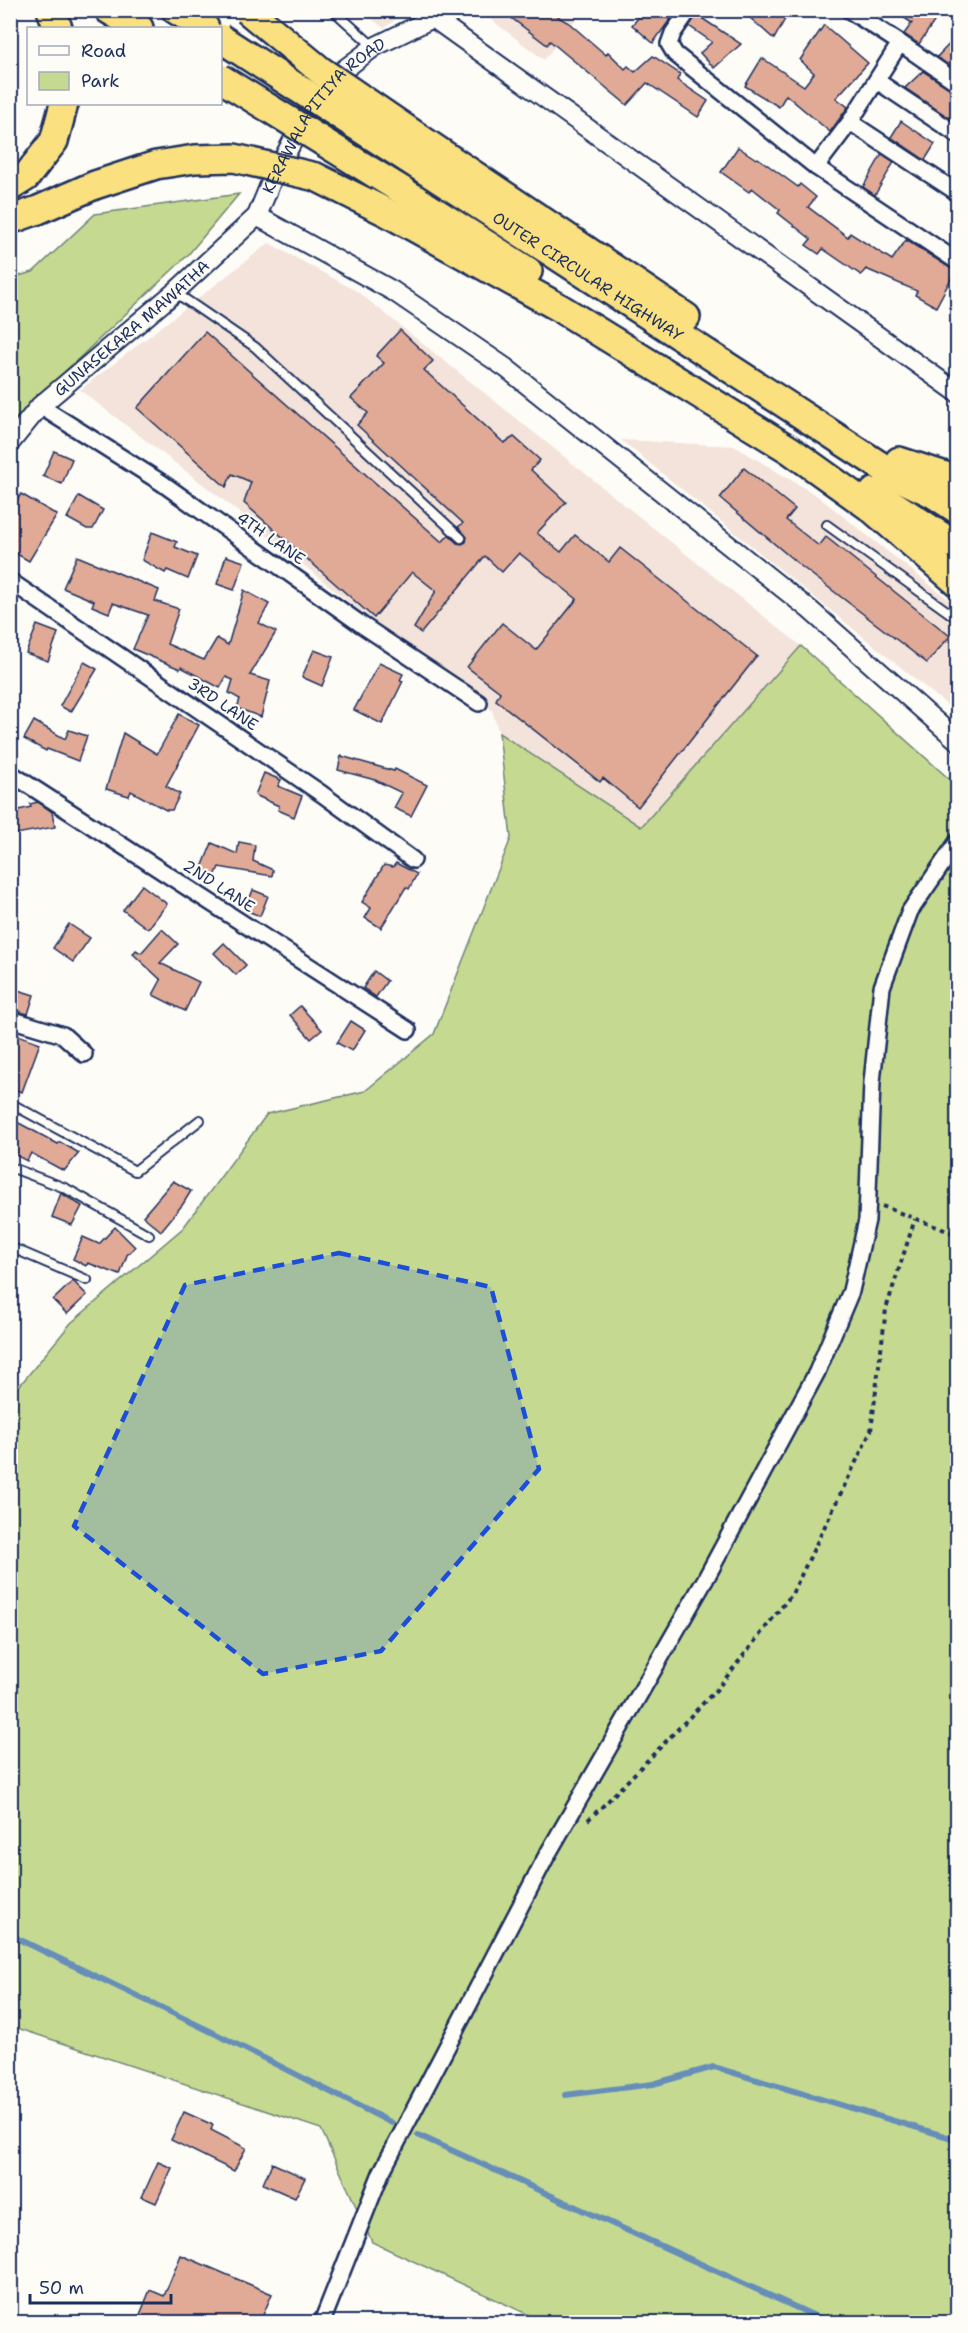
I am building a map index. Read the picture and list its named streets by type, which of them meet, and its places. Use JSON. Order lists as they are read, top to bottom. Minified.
{"streets":{"highway":["OUTER CIRCULAR HIGHWAY"],"street":["KERAWALAPITIYA ROAD","GUNASEKARA MAWATHA","4TH LANE","3RD LANE","2ND LANE"]},"crossings":[["KERAWALAPITIYA ROAD","GUNASEKARA MAWATHA"],["GUNASEKARA MAWATHA","4TH LANE"]],"legend":["Road","Park"],"scale_bar":"50 m"}
